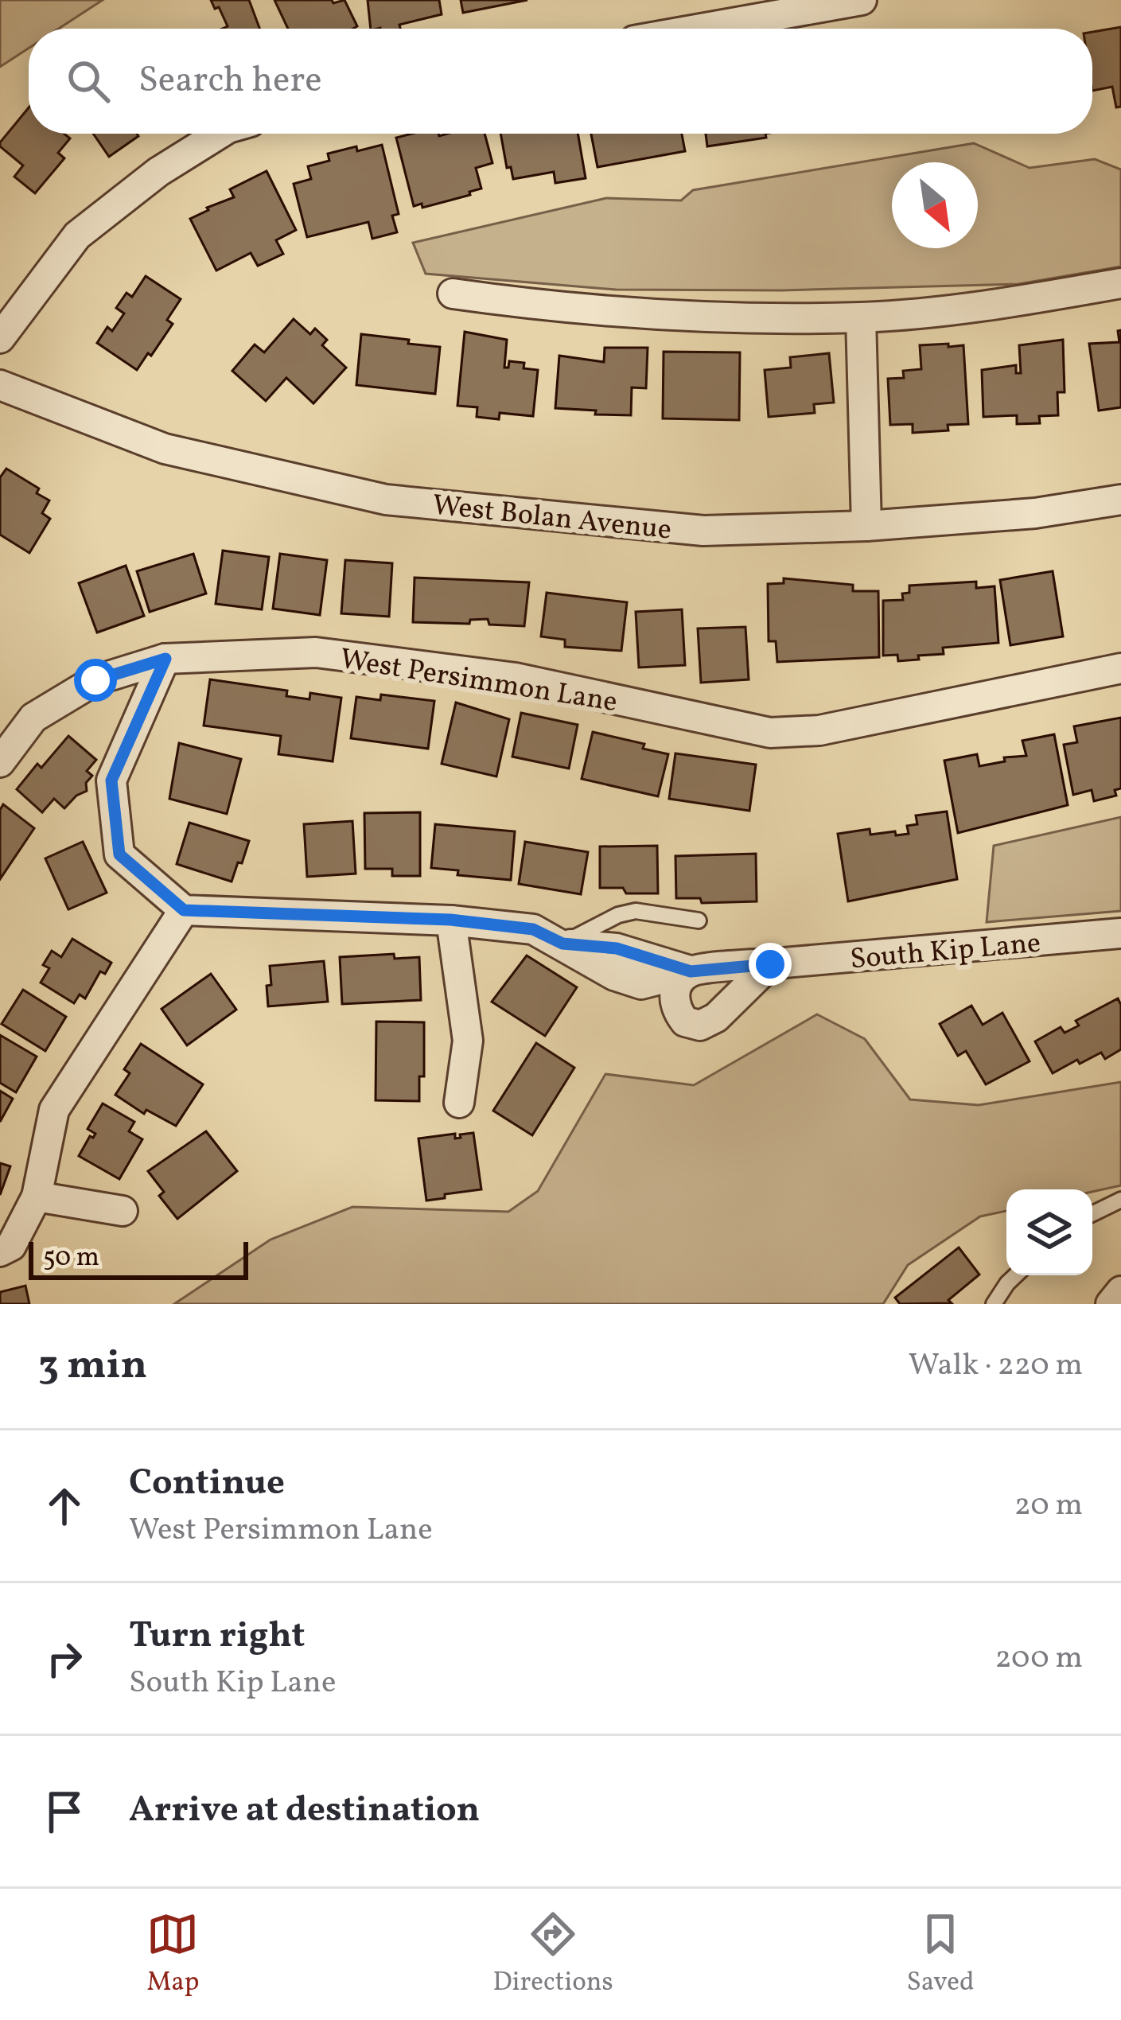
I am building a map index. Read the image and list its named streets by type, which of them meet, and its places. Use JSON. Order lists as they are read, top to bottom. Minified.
{"streets":{"street":["West Bolan Avenue","West Persimmon Lane","South Kip Lane"]},"scale_bar":"50 m","north":"bottom right","page":{"search":"Search here","scale":"50 m","heading":["3 min","Walk · 220 m"],"list":[["Continue","West Persimmon Lane","20 m"],["Turn right","South Kip Lane","200 m"],"Arrive at destination"],"nav":["Map","Directions","Saved"]}}
